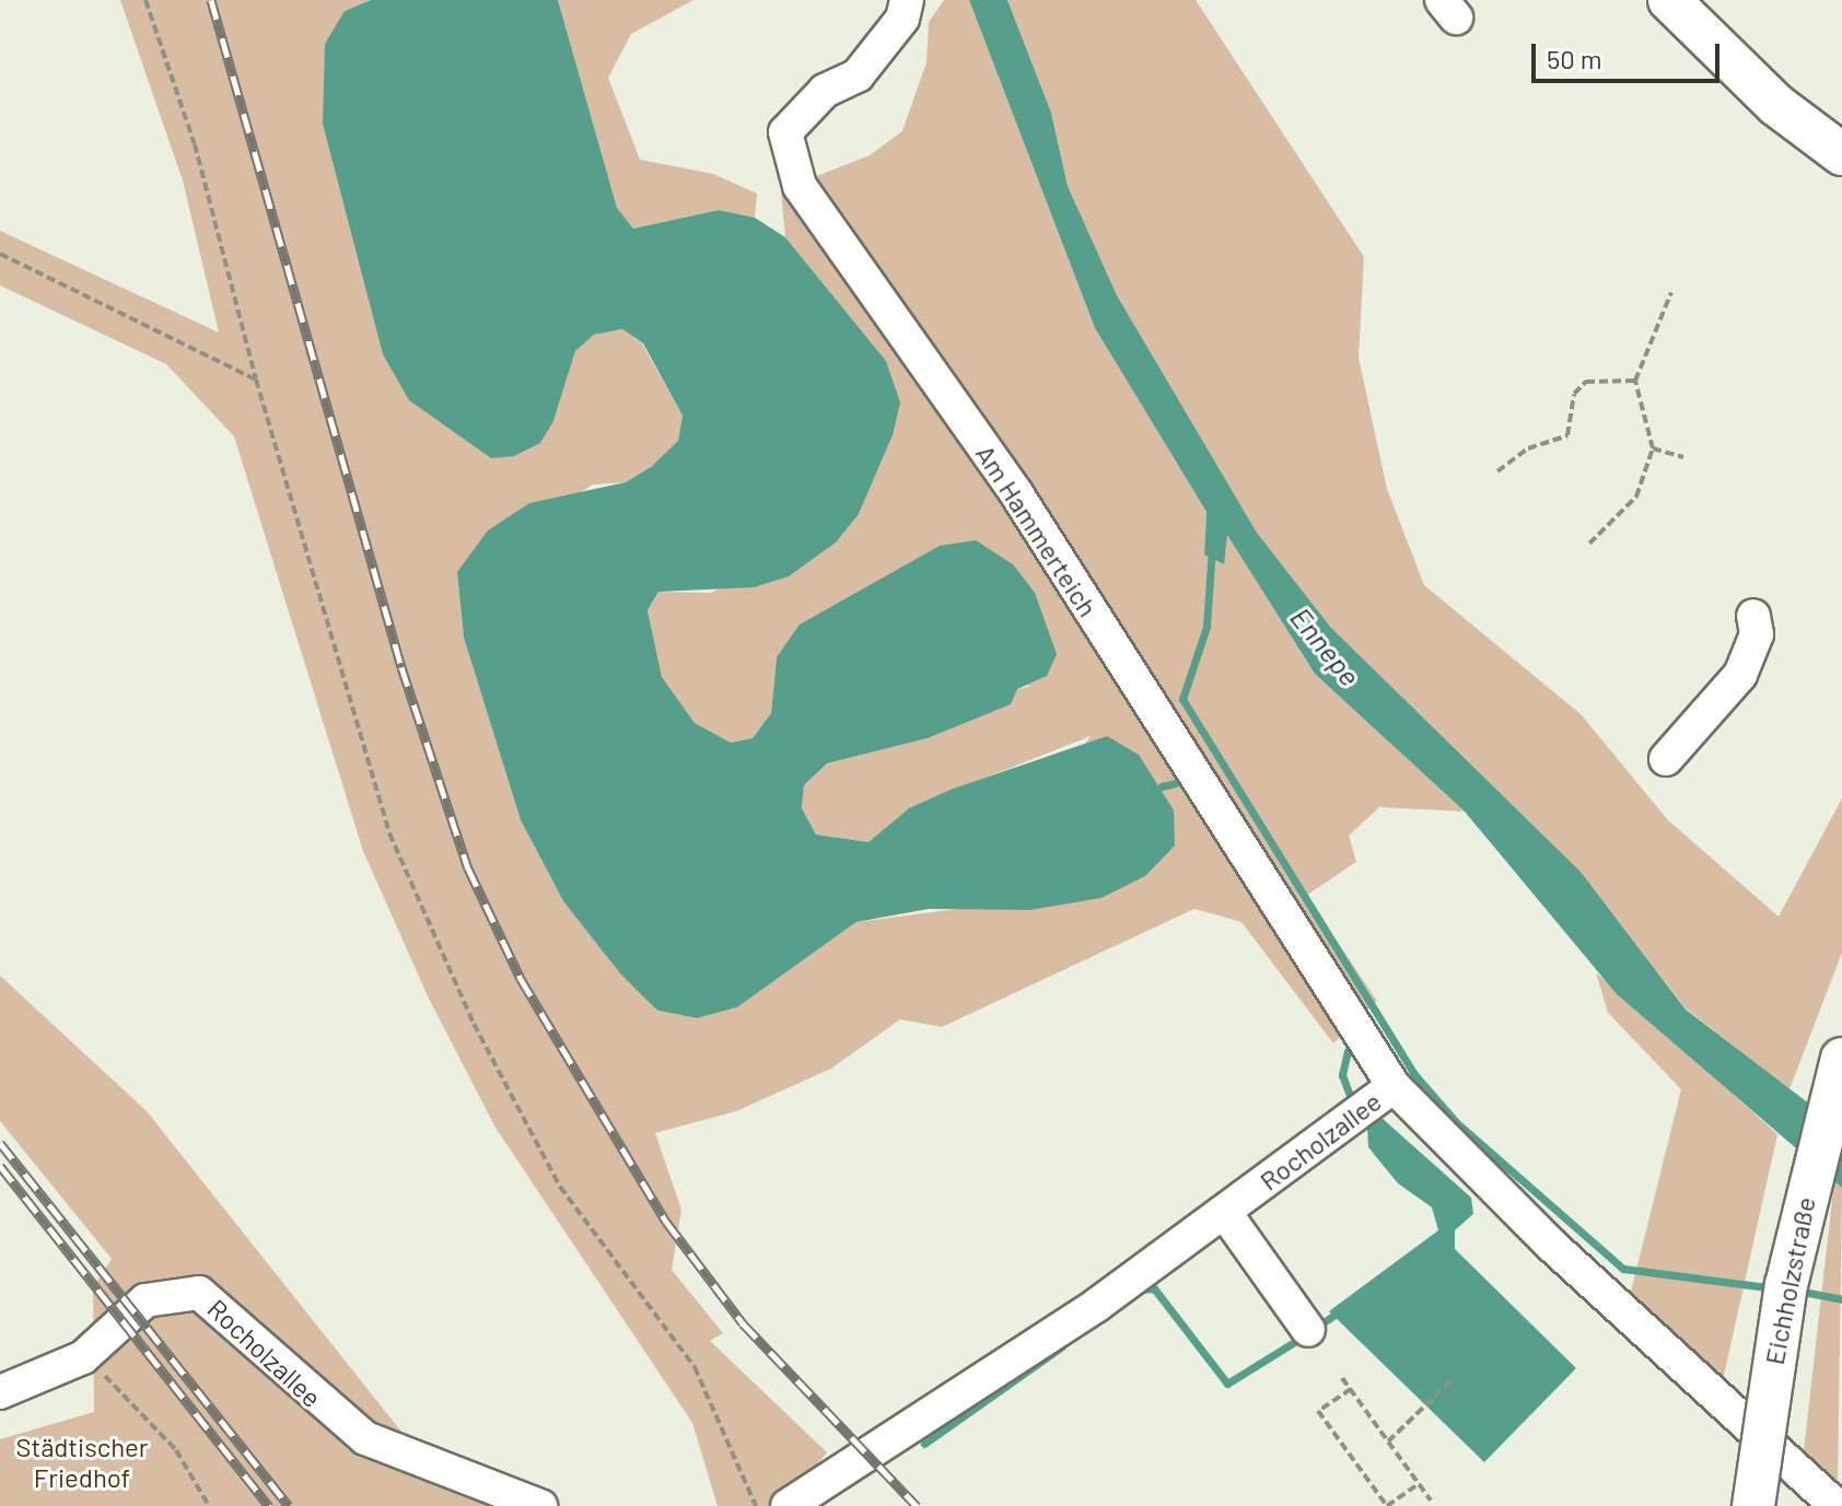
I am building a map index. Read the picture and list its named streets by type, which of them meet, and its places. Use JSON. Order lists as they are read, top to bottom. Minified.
{"streets":{"main road":["Eichholzstraße"],"street":["Am Hammerteich","Rocholzallee"]},"crossings":[["Am Hammerteich","Rocholzallee"]],"water":["Ennepe"],"parks":["Städtischer Friedhof"],"scale_bar":"50 m"}
